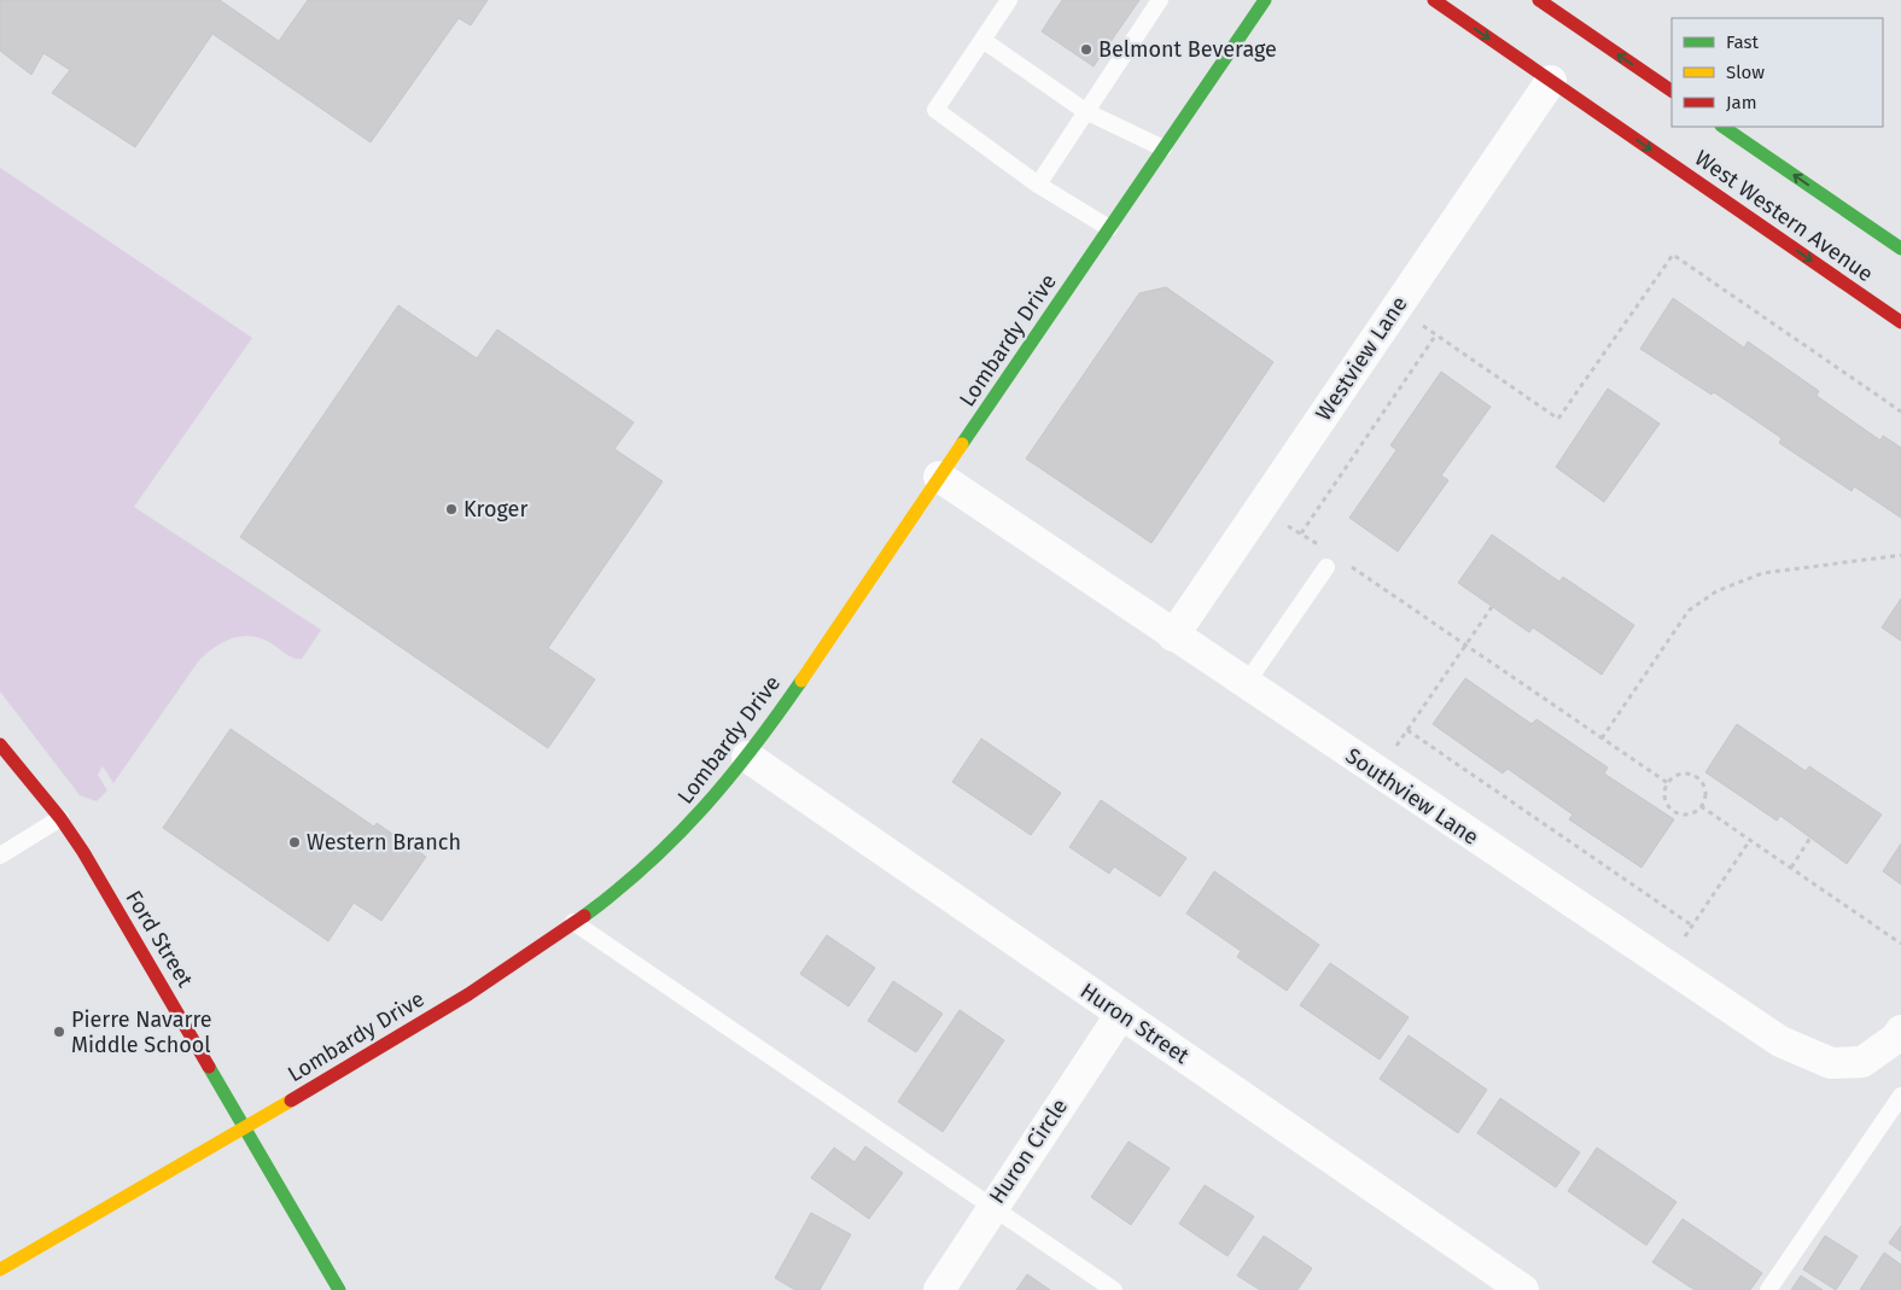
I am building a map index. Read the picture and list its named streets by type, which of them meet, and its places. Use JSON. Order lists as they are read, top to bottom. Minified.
{"streets":{"street":["West Western Avenue","Lombardy Drive","Westview Lane","Southview Lane","Ford Street","Huron Street","Huron Circle"]},"crossings":[["West Western Avenue","Westview Lane"],["Lombardy Drive","Southview Lane"],["Lombardy Drive","Ford Street"],["Lombardy Drive","Huron Street"],["Westview Lane","Southview Lane"],["Huron Street","Huron Circle"]],"places":["Belmont Beverage","Kroger","Western Branch","Pierre Navarre Middle School"],"legend":["Fast","Slow","Jam"]}
